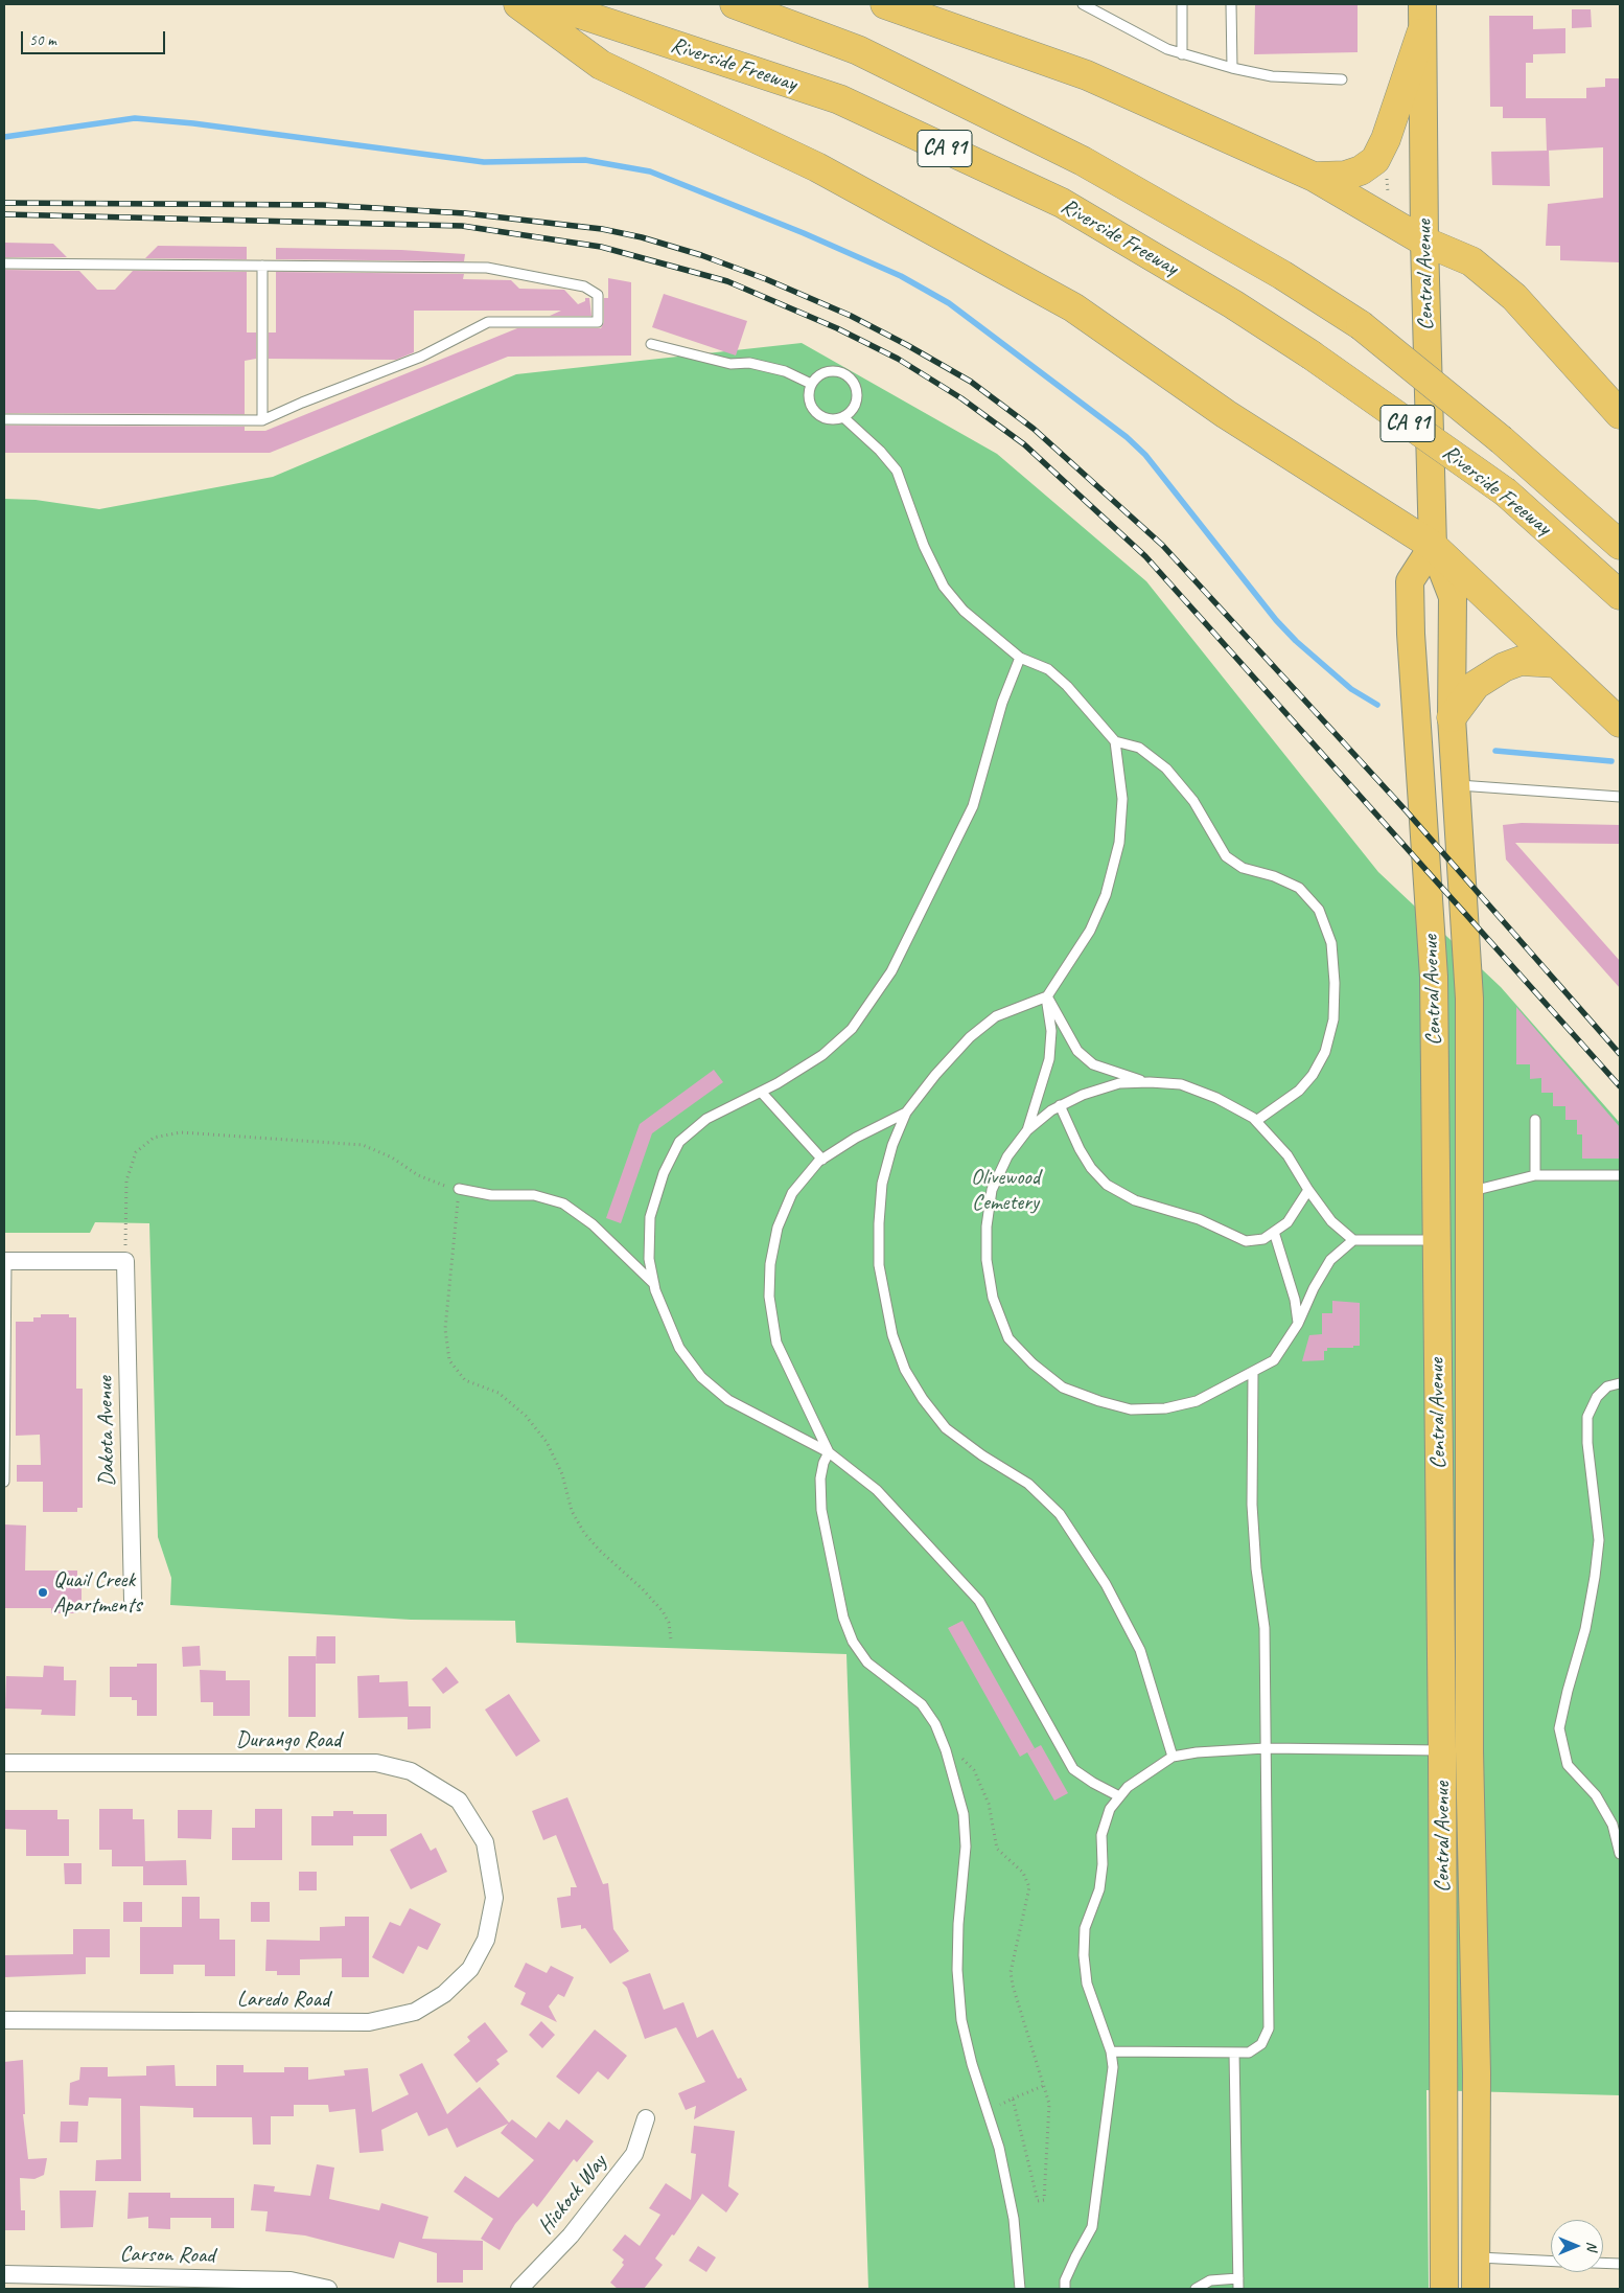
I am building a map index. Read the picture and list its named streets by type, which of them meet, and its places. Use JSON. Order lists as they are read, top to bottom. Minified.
{"streets":{"highway":["Riverside Freeway","CA 91"],"main road":["Central Avenue"],"street":["Dakota Avenue","Durango Road","Laredo Road","Hickock Way","Carson Road"]},"crossings":[["Durango Road","Laredo Road"]],"parks":["Olivewood Cemetery"],"places":["Quail Creek Apartments"],"scale_bar":"50 m","north":"right"}
